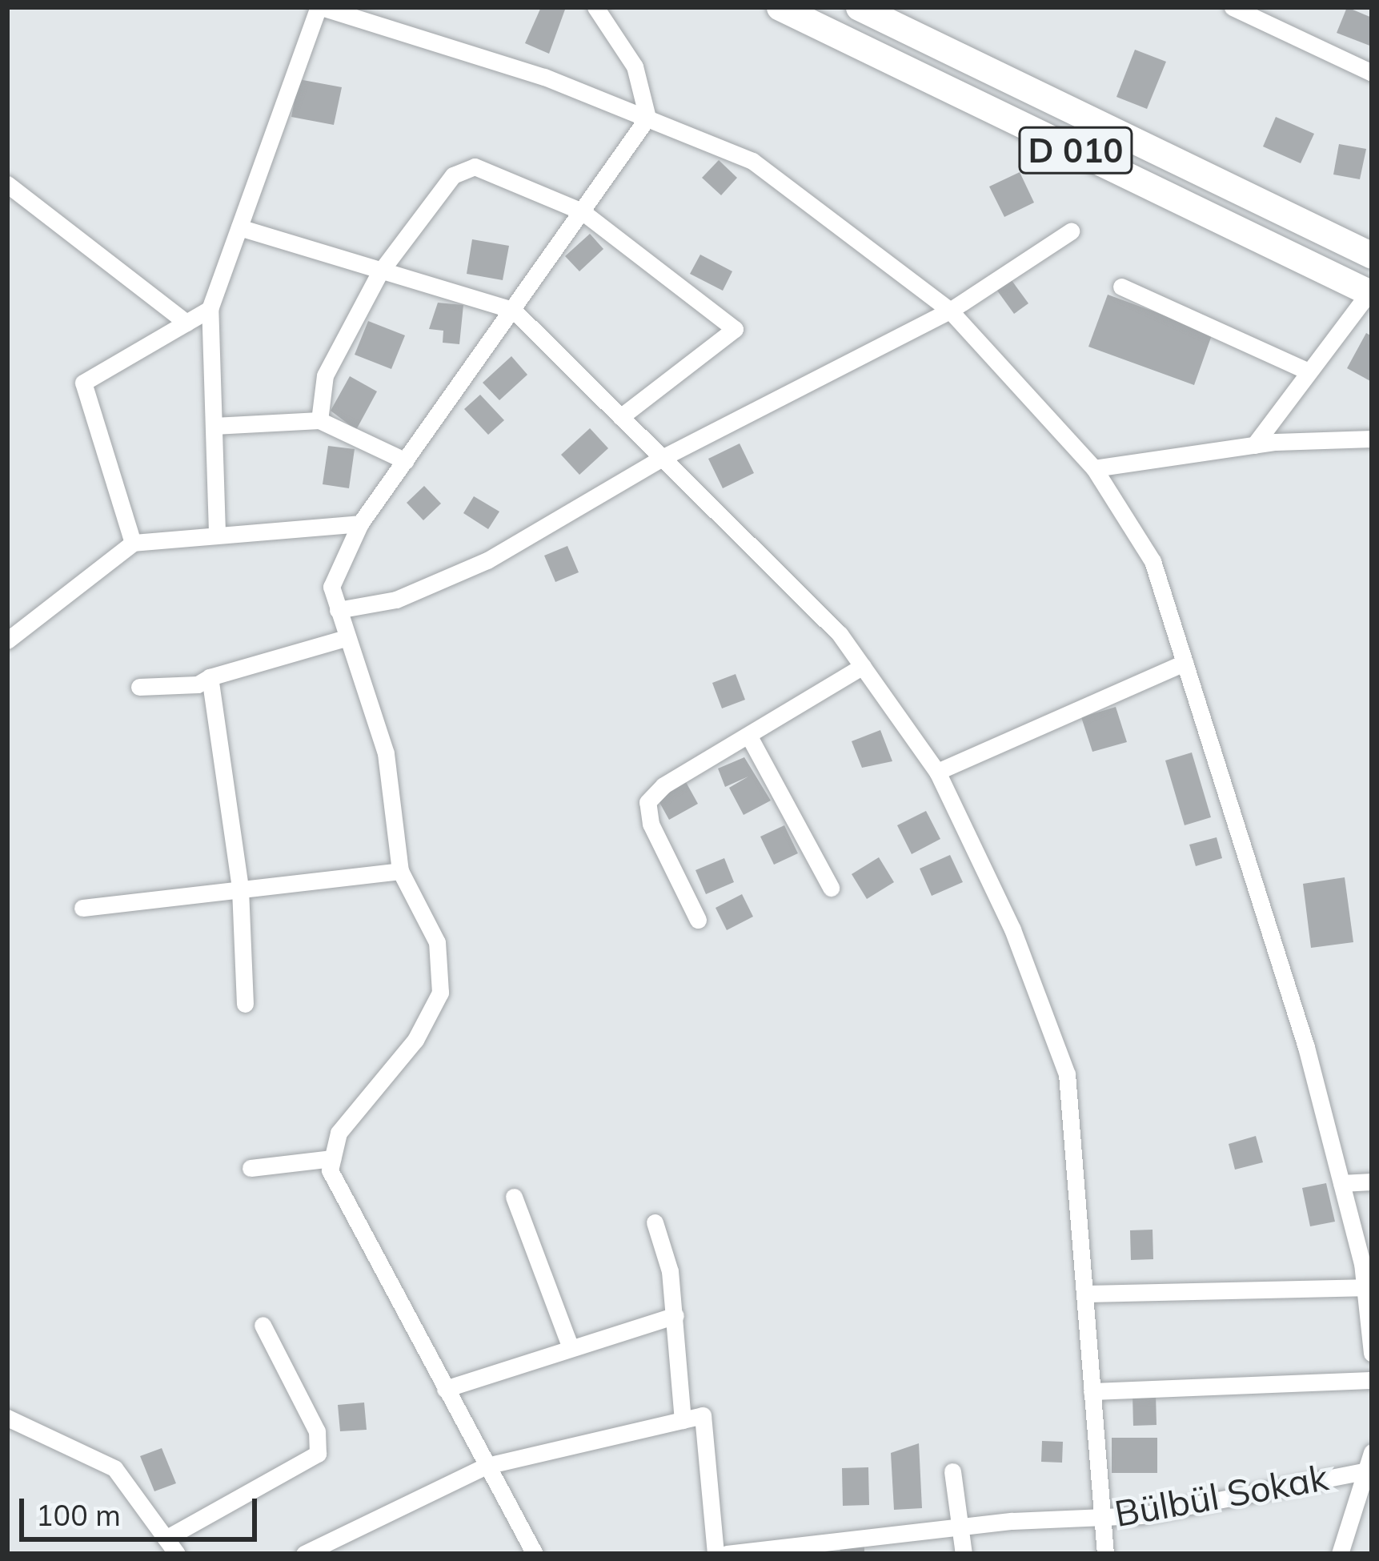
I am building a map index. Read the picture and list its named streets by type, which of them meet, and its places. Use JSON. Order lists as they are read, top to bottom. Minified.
{"streets":{"highway":["D 010"],"street":["Bülbül Sokak"]},"scale_bar":"100 m"}
